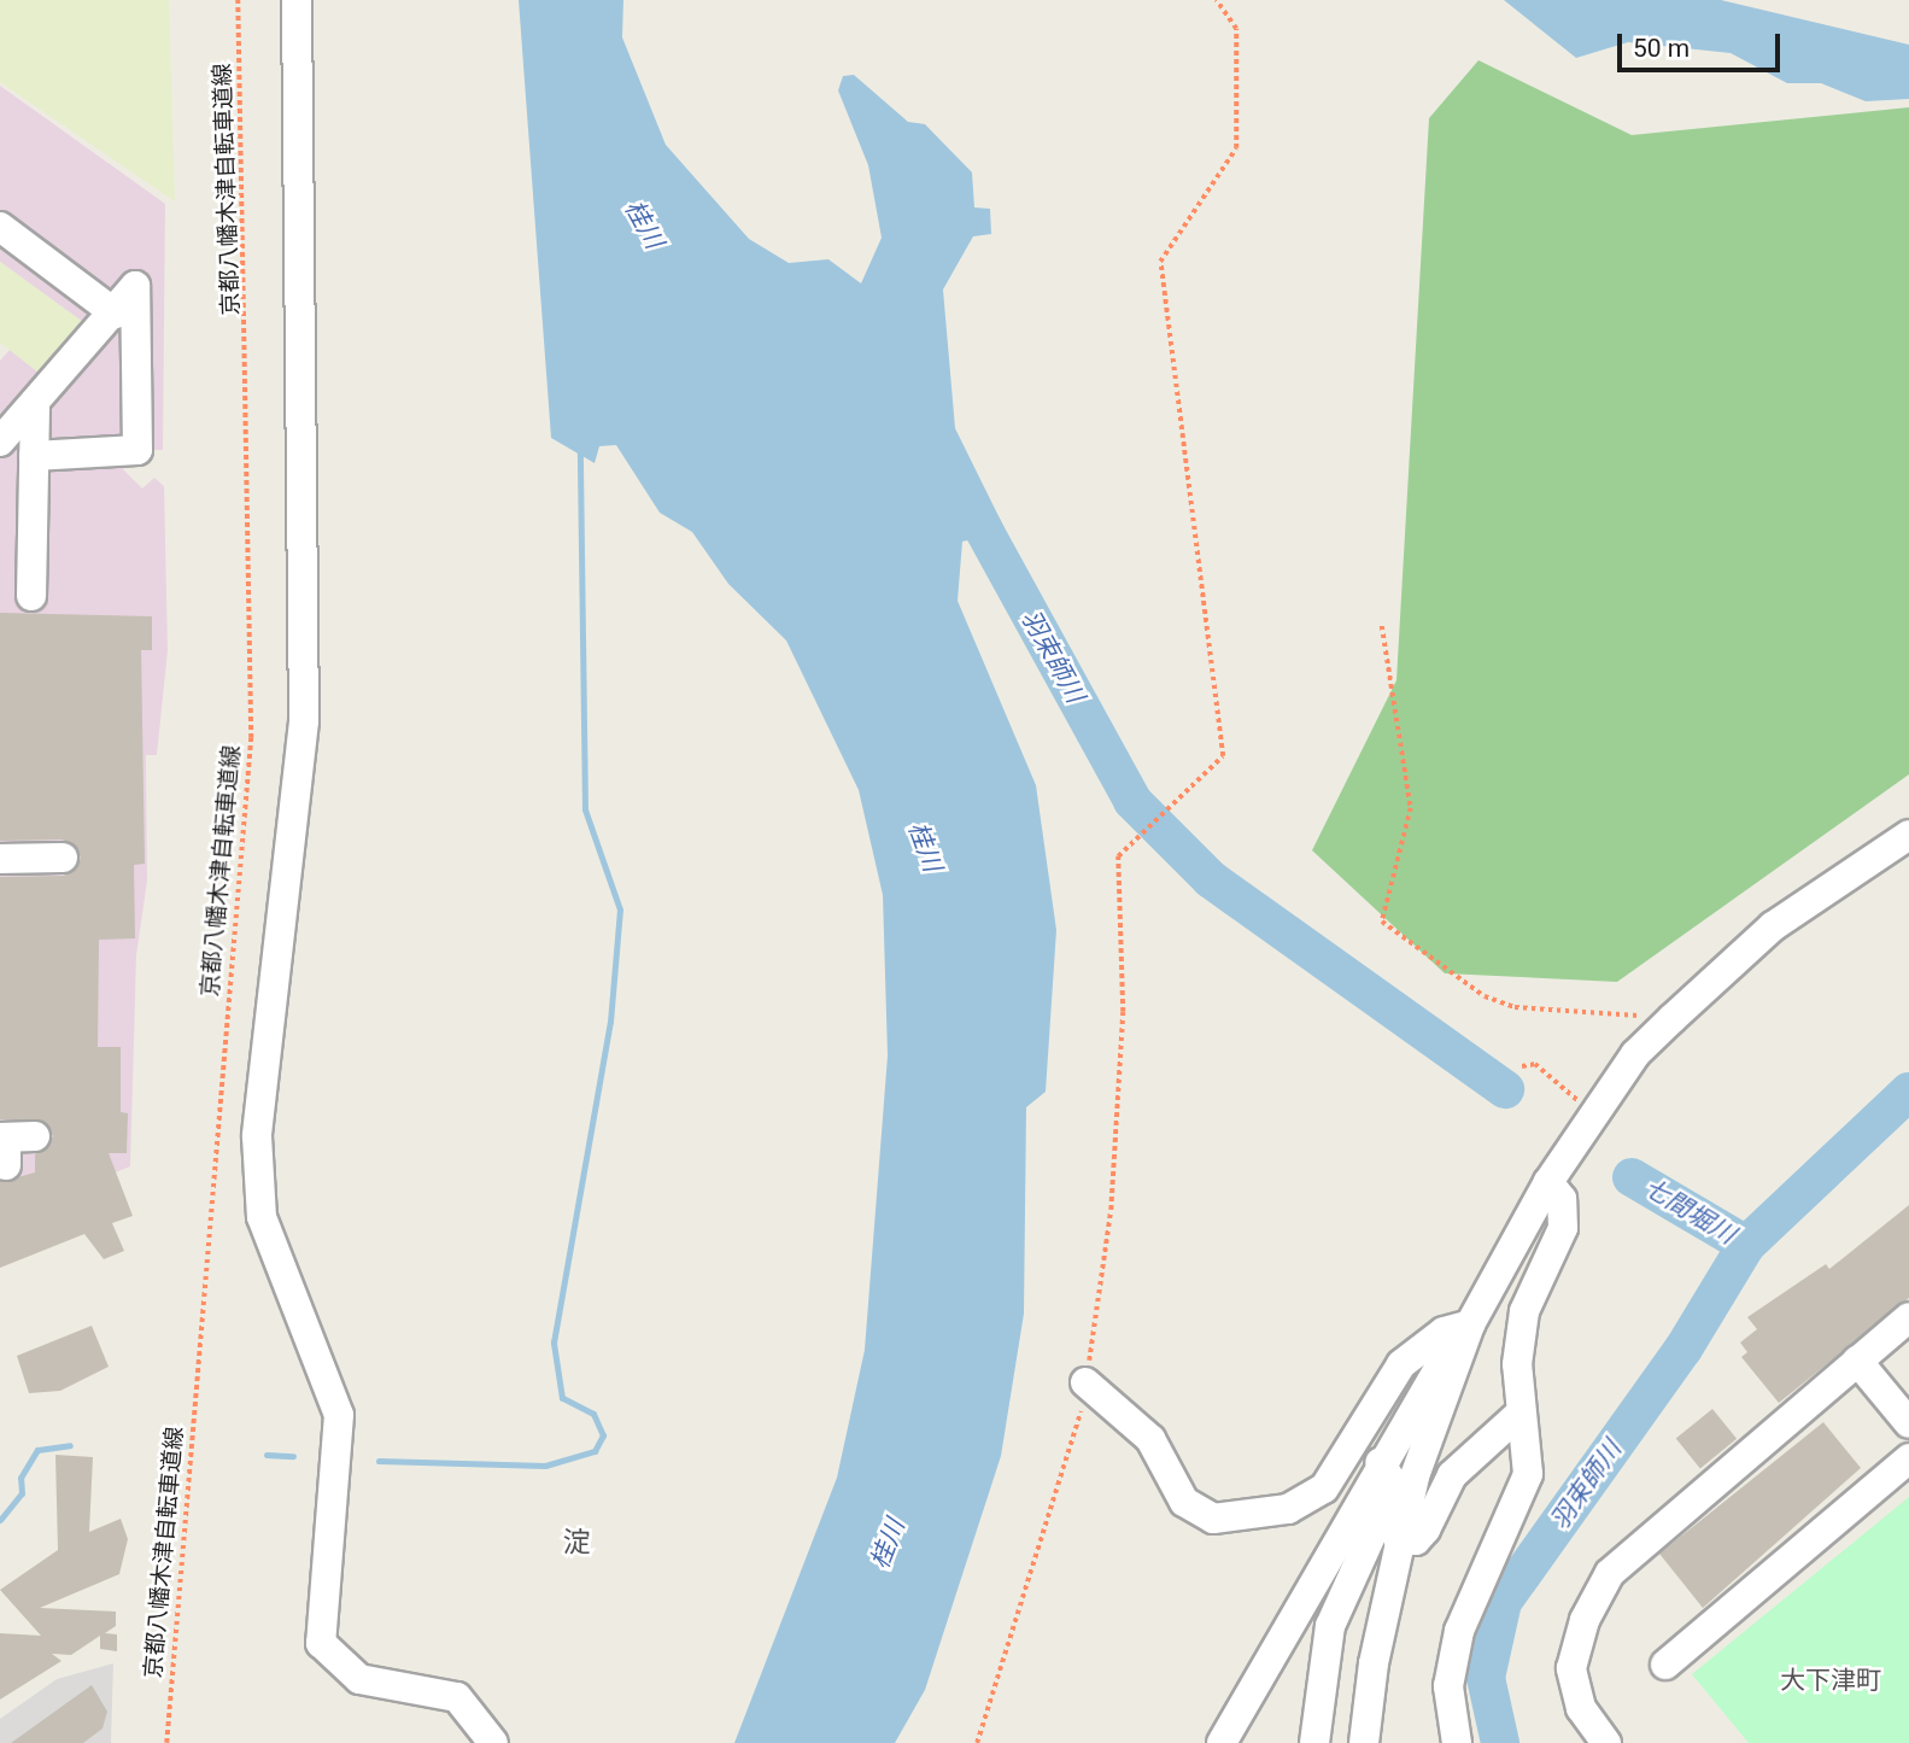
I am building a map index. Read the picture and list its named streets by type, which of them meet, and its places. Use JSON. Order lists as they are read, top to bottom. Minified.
{"streets":{"path":["京都八幡木津自転車道線"]},"districts":["淀","大下津町"],"water":["桂川","羽束師川","七間堀川"],"scale_bar":"50 m"}
